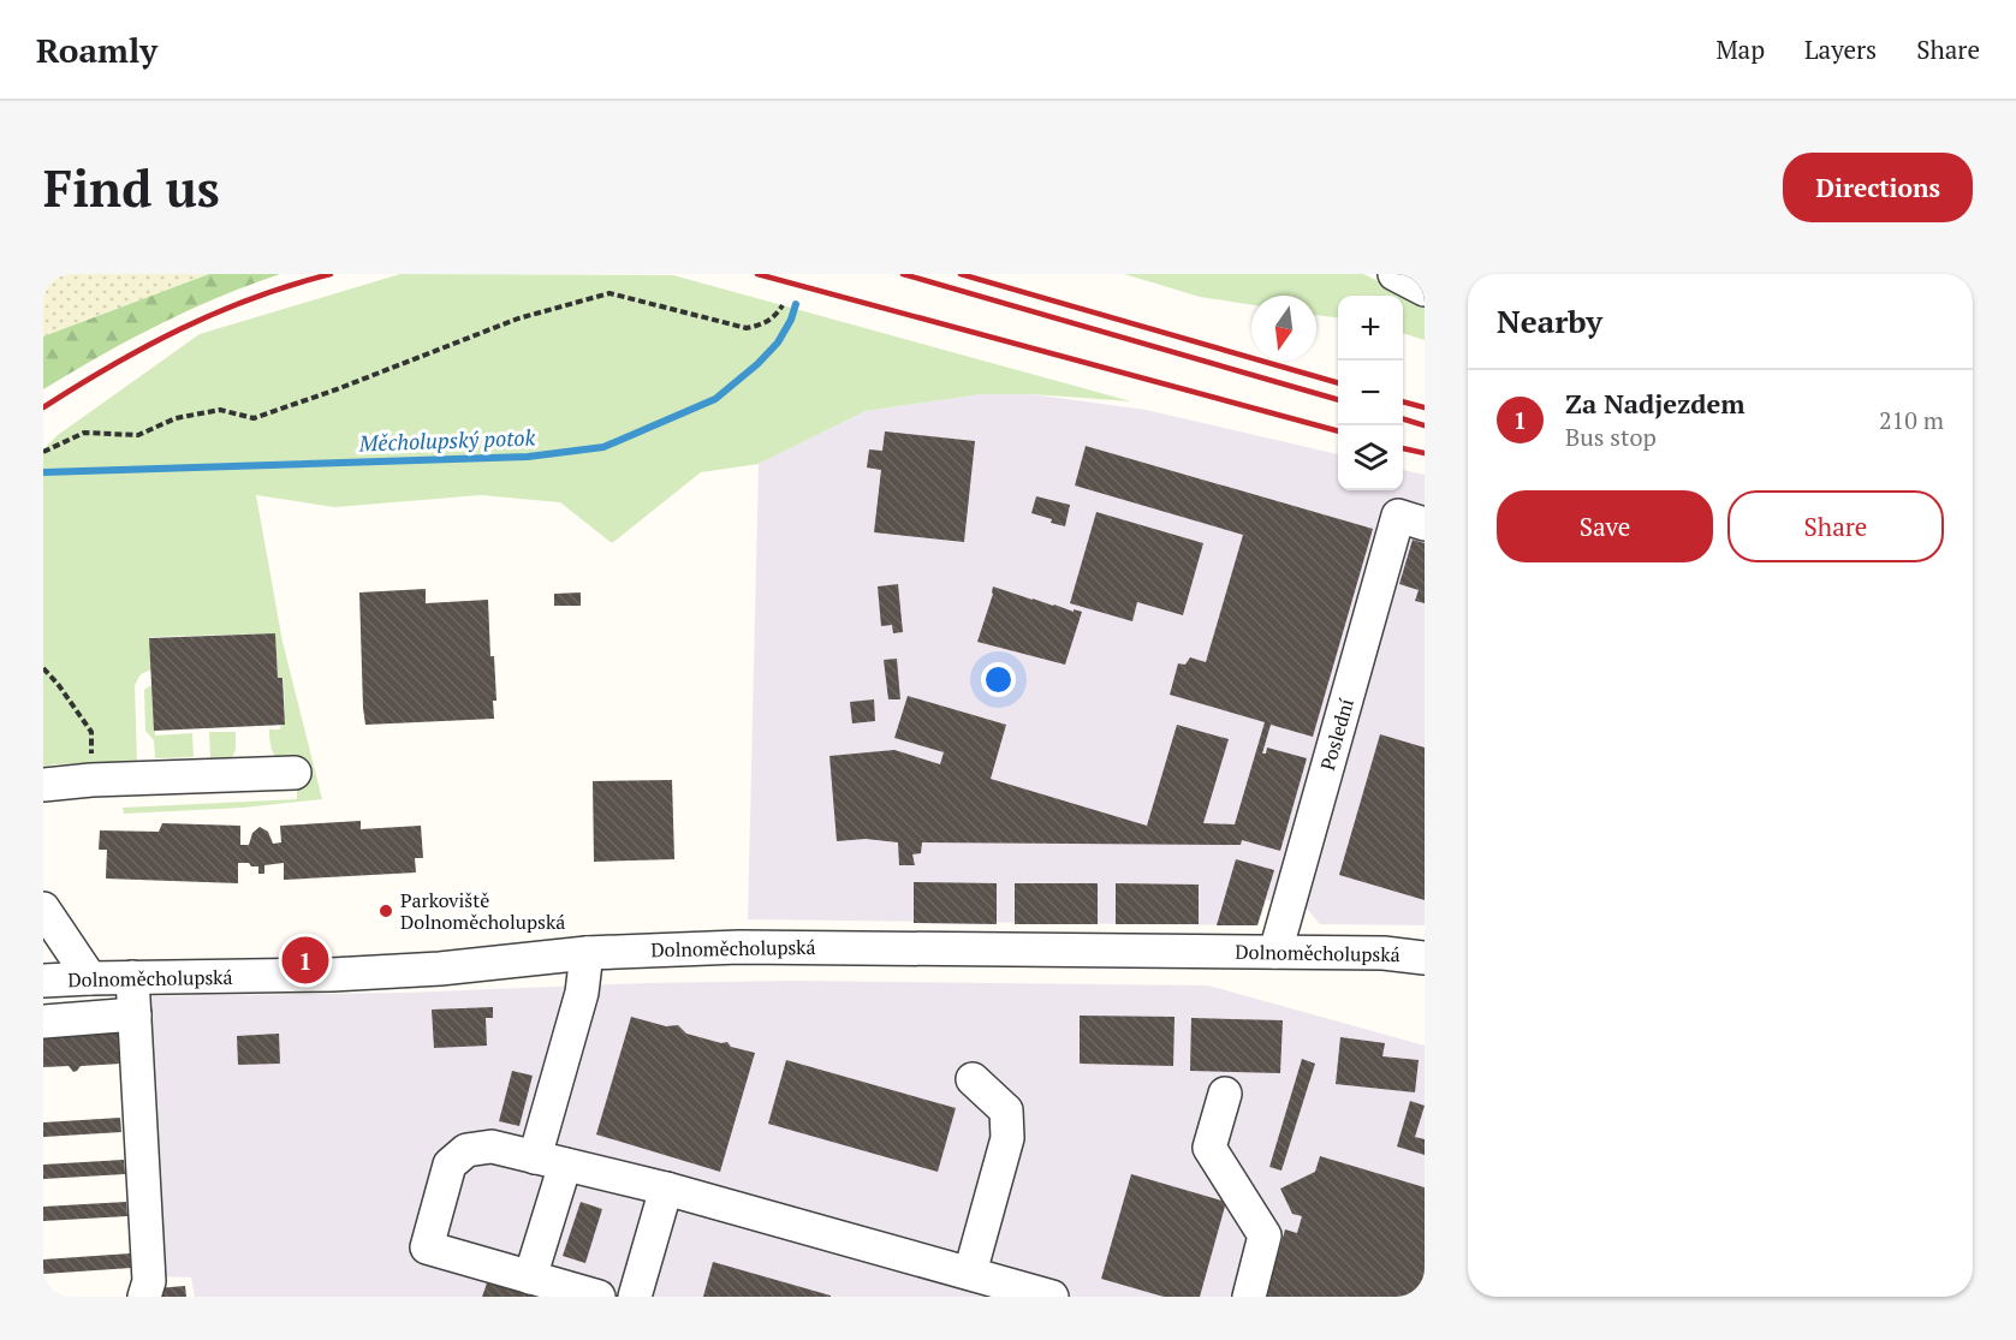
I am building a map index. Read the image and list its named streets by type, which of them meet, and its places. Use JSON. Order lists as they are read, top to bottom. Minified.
{"streets":{"street":["Poslední","Dolnoměcholupská"]},"crossings":[["Poslední","Dolnoměcholupská"]],"water":["Měcholupský potok"],"places":["Parkoviště Dolnoměcholupská"],"north":"bottom","page":{"header":"Roamly","nav":["Map","Layers","Share"],"buttons":["Directions",["Save","Share"]],"title":"Find us","heading":"Nearby","map_buttons":["+","−"],"list":[{"mark":"1","name":"Za Nadjezdem","note":"Bus stop","value":"210 m"}],"pins":"1"}}
